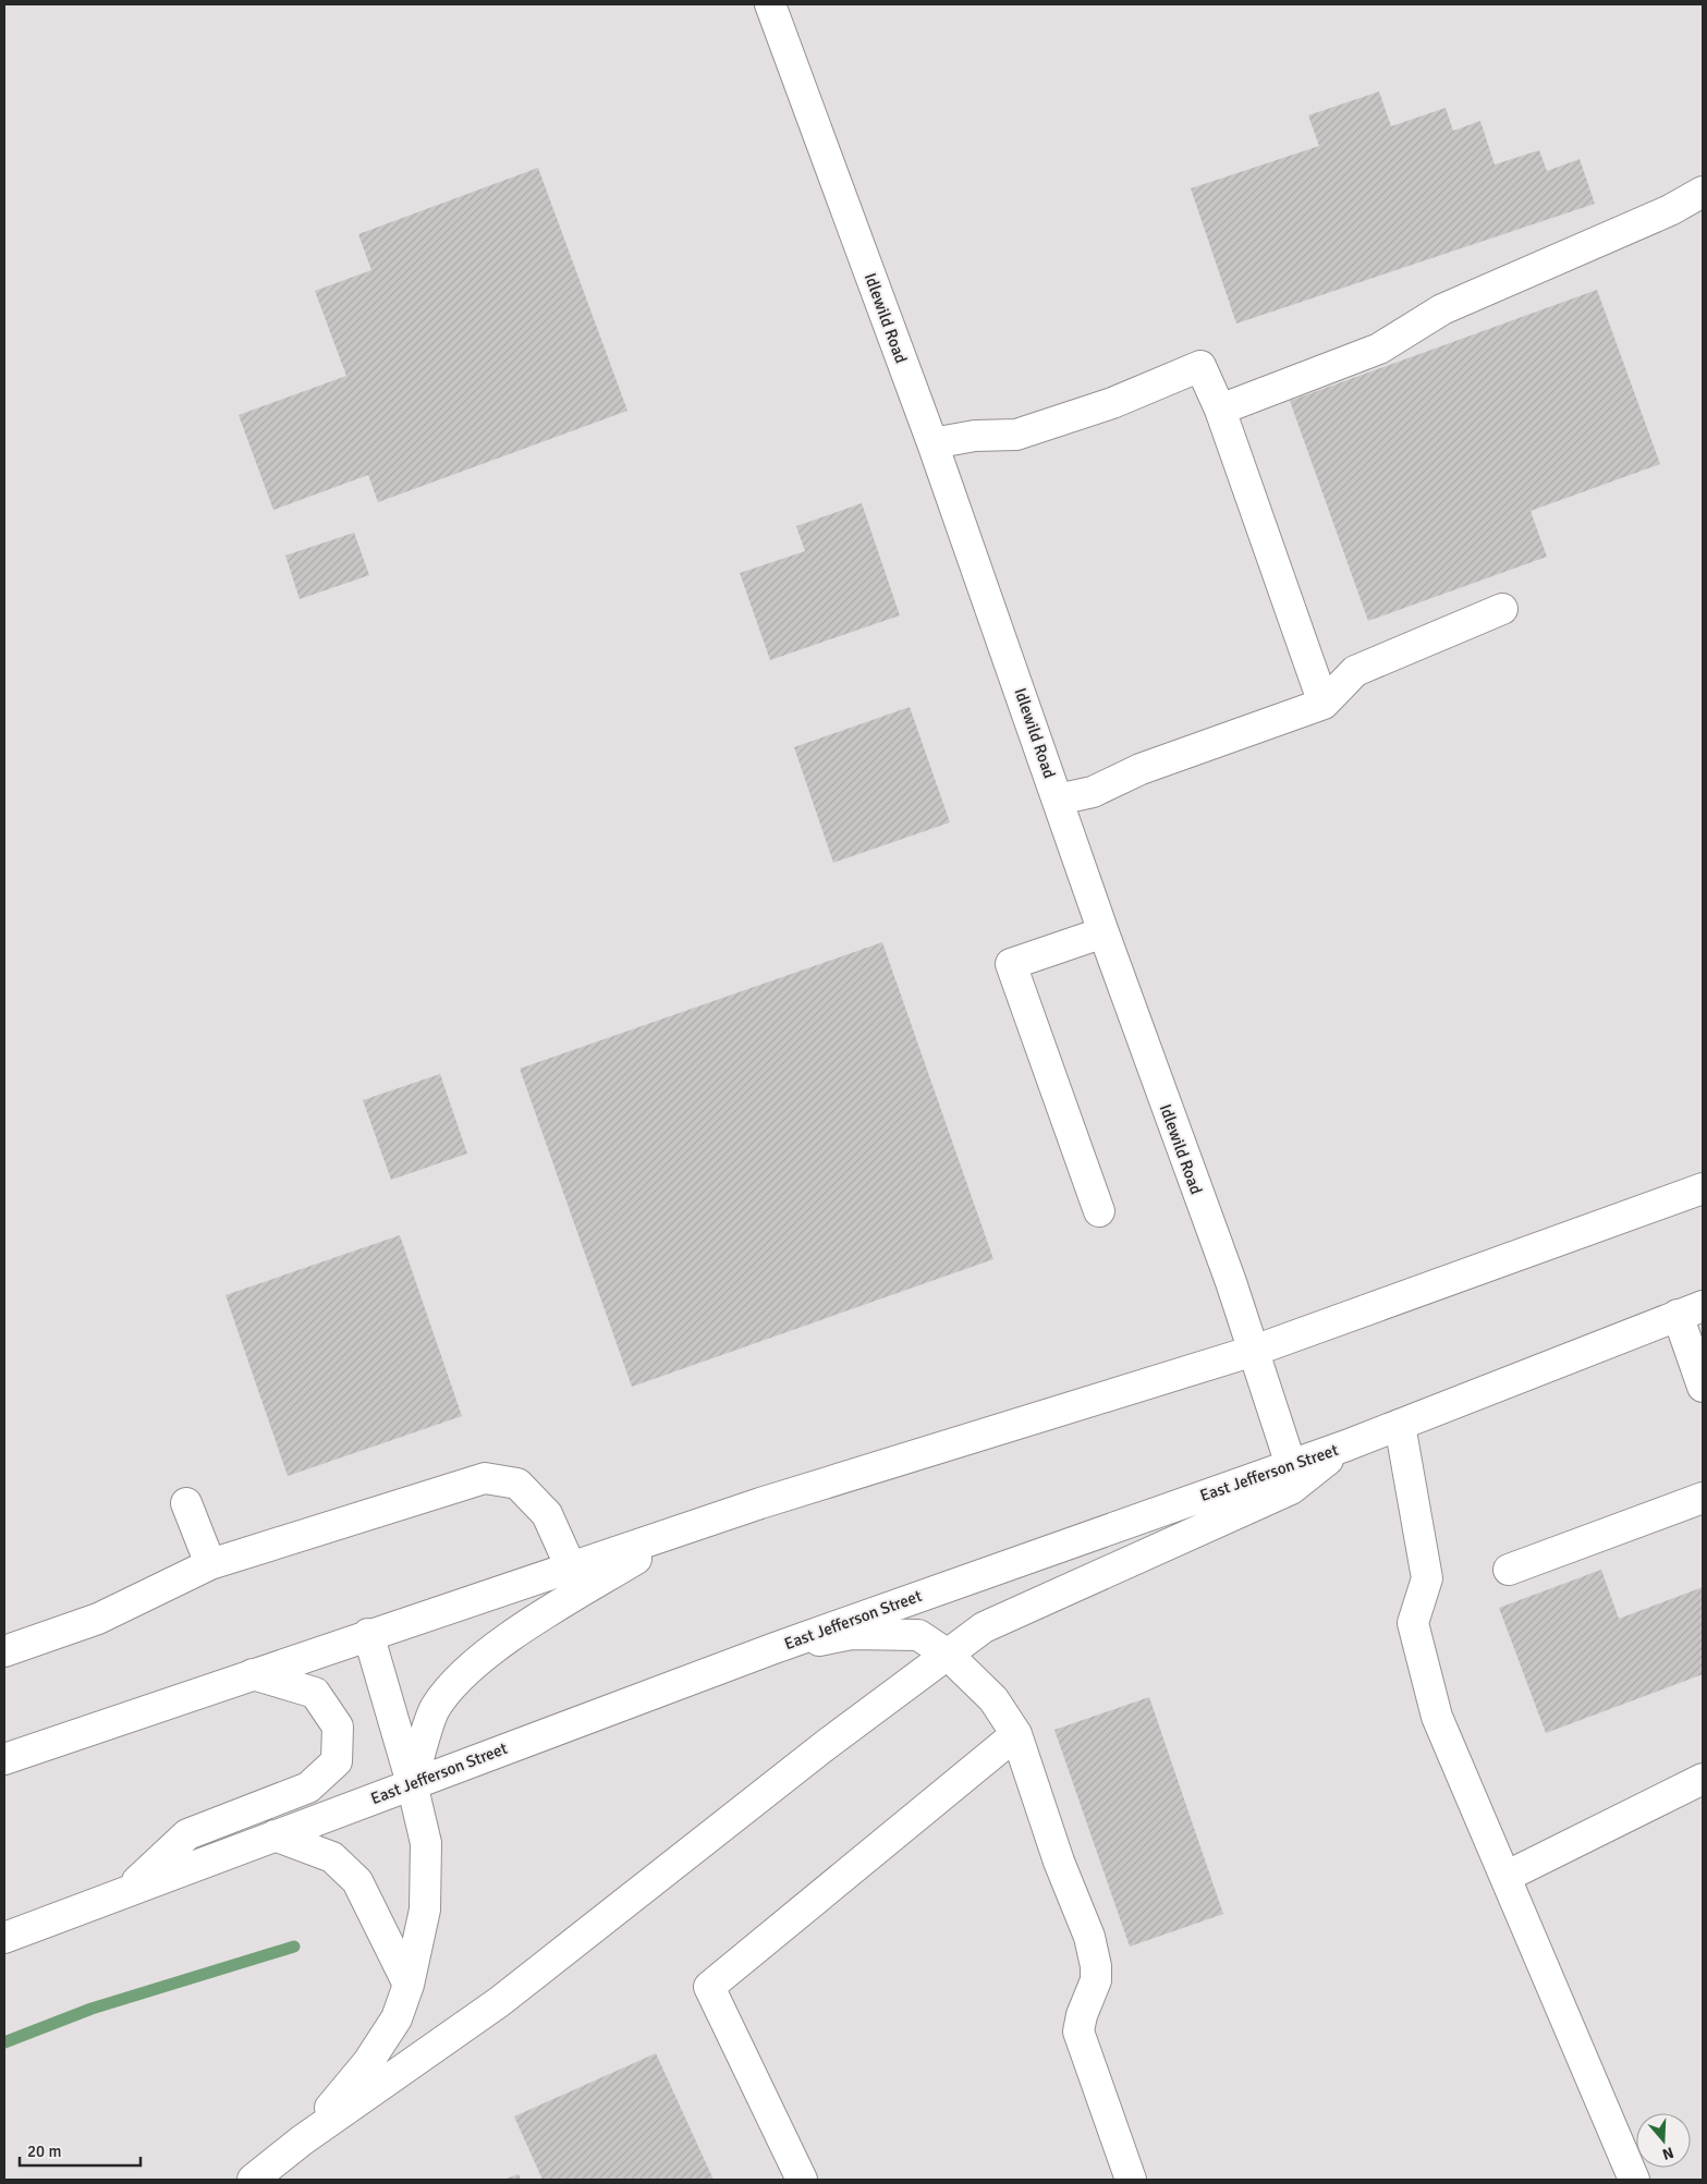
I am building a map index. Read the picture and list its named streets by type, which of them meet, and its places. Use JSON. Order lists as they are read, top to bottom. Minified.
{"streets":{"main road":["Idlewild Road","East Jefferson Street"]},"crossings":[["Idlewild Road","East Jefferson Street"]],"scale_bar":"20 m","north":"bottom"}
